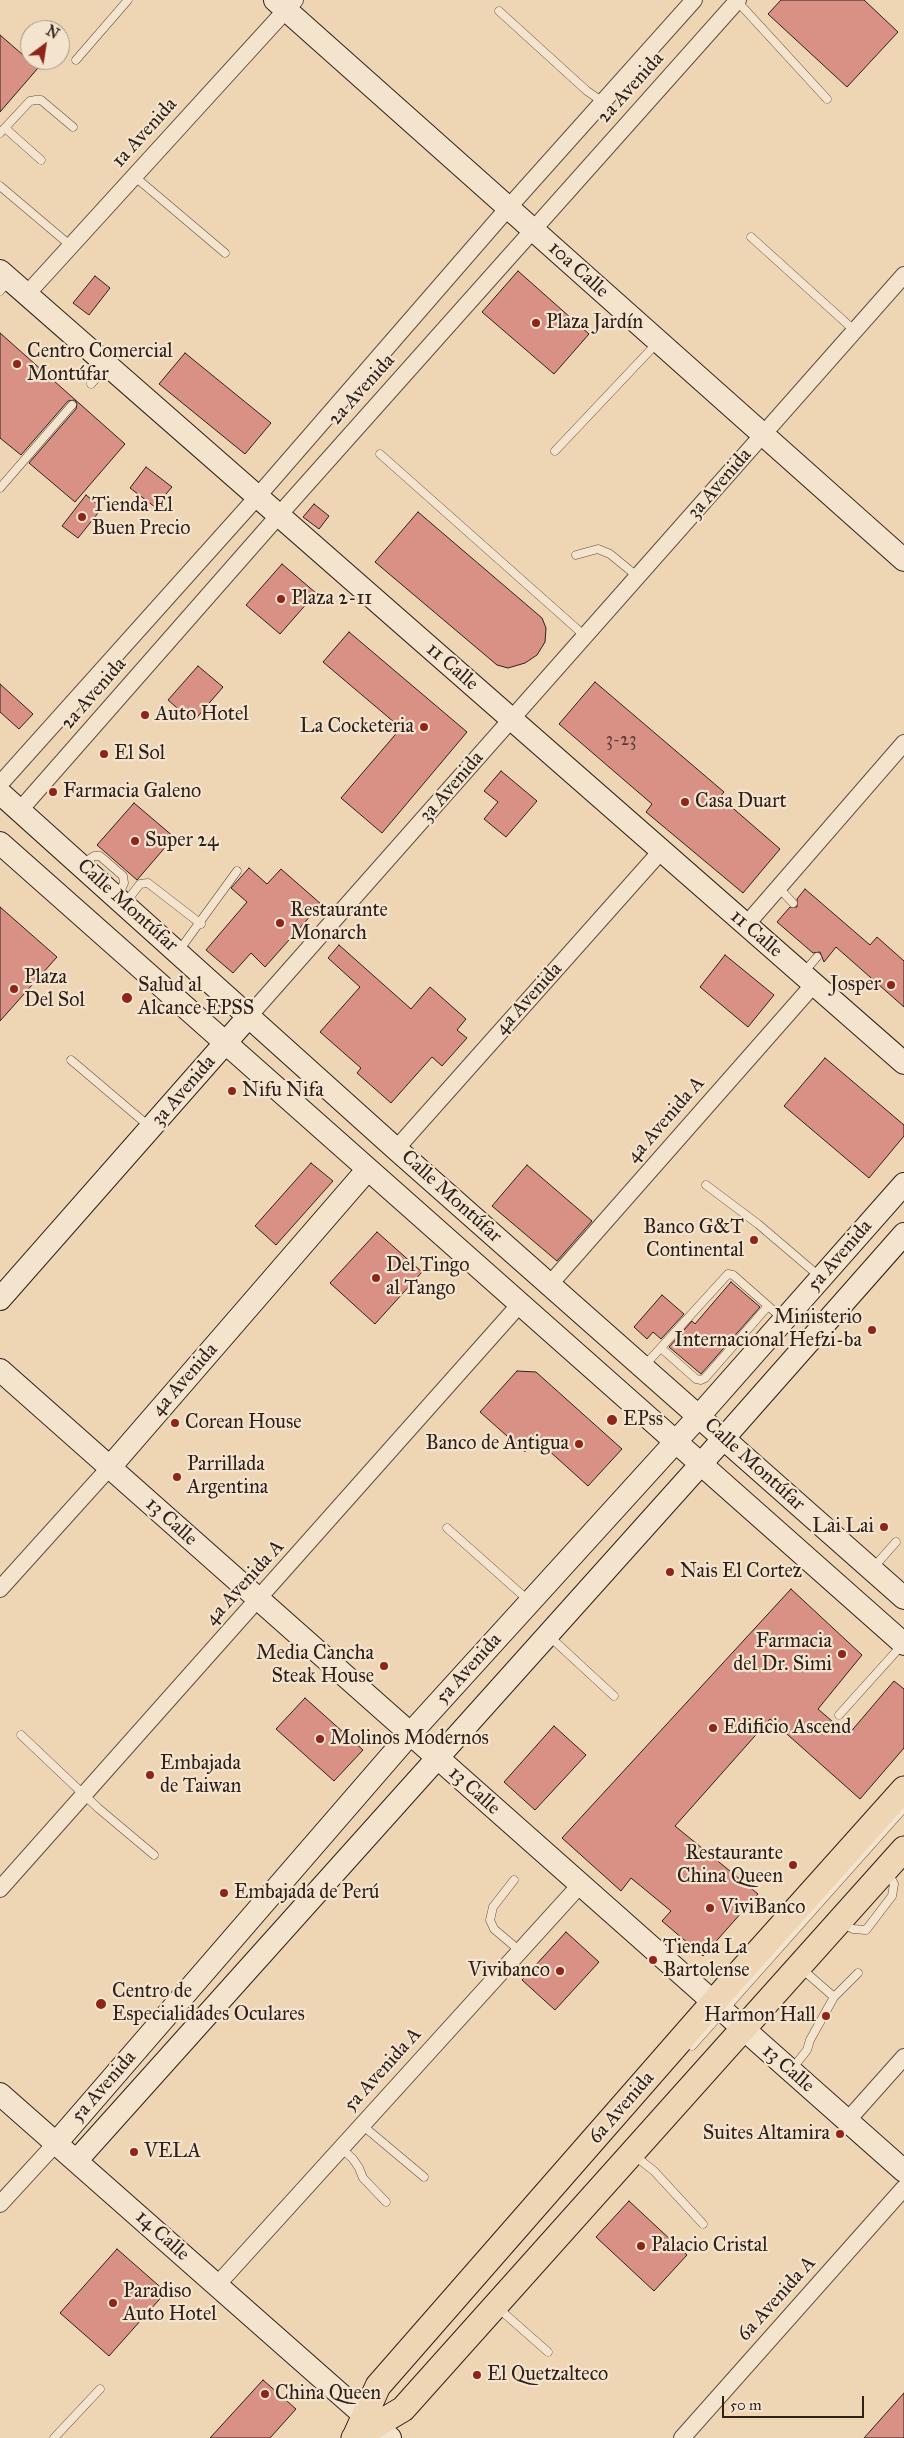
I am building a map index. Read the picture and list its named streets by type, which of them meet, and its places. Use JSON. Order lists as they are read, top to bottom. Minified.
{"streets":{"main road":["6a Avenida"],"street":["2a Avenida","1a Avenida","10a Calle","3a Avenida","11 Calle","Calle Montúfar","4a Avenida","4a Avenida A","5a Avenida","13 Calle","5a Avenida A","14 Calle","6a Avenida A"]},"crossings":[["2a Avenida","10a Calle"],["2a Avenida","11 Calle"],["2a Avenida","Calle Montúfar"],["1a Avenida","10a Calle"],["1a Avenida","11 Calle"],["10a Calle","3a Avenida"],["3a Avenida","11 Calle"],["3a Avenida","Calle Montúfar"],["11 Calle","4a Avenida"],["11 Calle","4a Avenida A"],["Calle Montúfar","4a Avenida"],["Calle Montúfar","4a Avenida A"],["Calle Montúfar","5a Avenida"],["4a Avenida","13 Calle"],["4a Avenida A","13 Calle"],["5a Avenida","13 Calle"],["5a Avenida","14 Calle"],["13 Calle","5a Avenida A"],["13 Calle","6a Avenida"],["5a Avenida A","14 Calle"],["6a Avenida","14 Calle"]],"places":["Plaza Jardín","Centro Comercial Montúfar","Tienda El Buen Precio","Plaza 2-11","Auto Hotel","La Cocketeria","El Sol","Farmacia Galeno","Casa Duart","Super 24","Restaurante Monarch","Josper","Plaza Del Sol","Salud al Alcance EPSS","Nifu Nifa","Banco G&T Continental","Del Tingo al Tango","Ministerio Internacional Hefzi-ba","EPss","Corean House","Banco de Antigua","Parrillada Argentina","Lai Lai","Nais El Cortez","Farmacia del Dr. Simi","Media Cancha Steak House","Edificio Ascend","Molinos Modernos","Embajada de Taiwan","Restaurante China Queen","Embajada de Perú","ViviBanco","Tienda La Bartolense","Vivibanco","Centro de Especialidades Oculares","Harmon Hall","Suites Altamira","VELA","Palacio Cristal","Paradiso Auto Hotel","El Quetzalteco","China Queen"],"house_numbers":["3-23"],"scale_bar":"50 m","north":"top right"}
